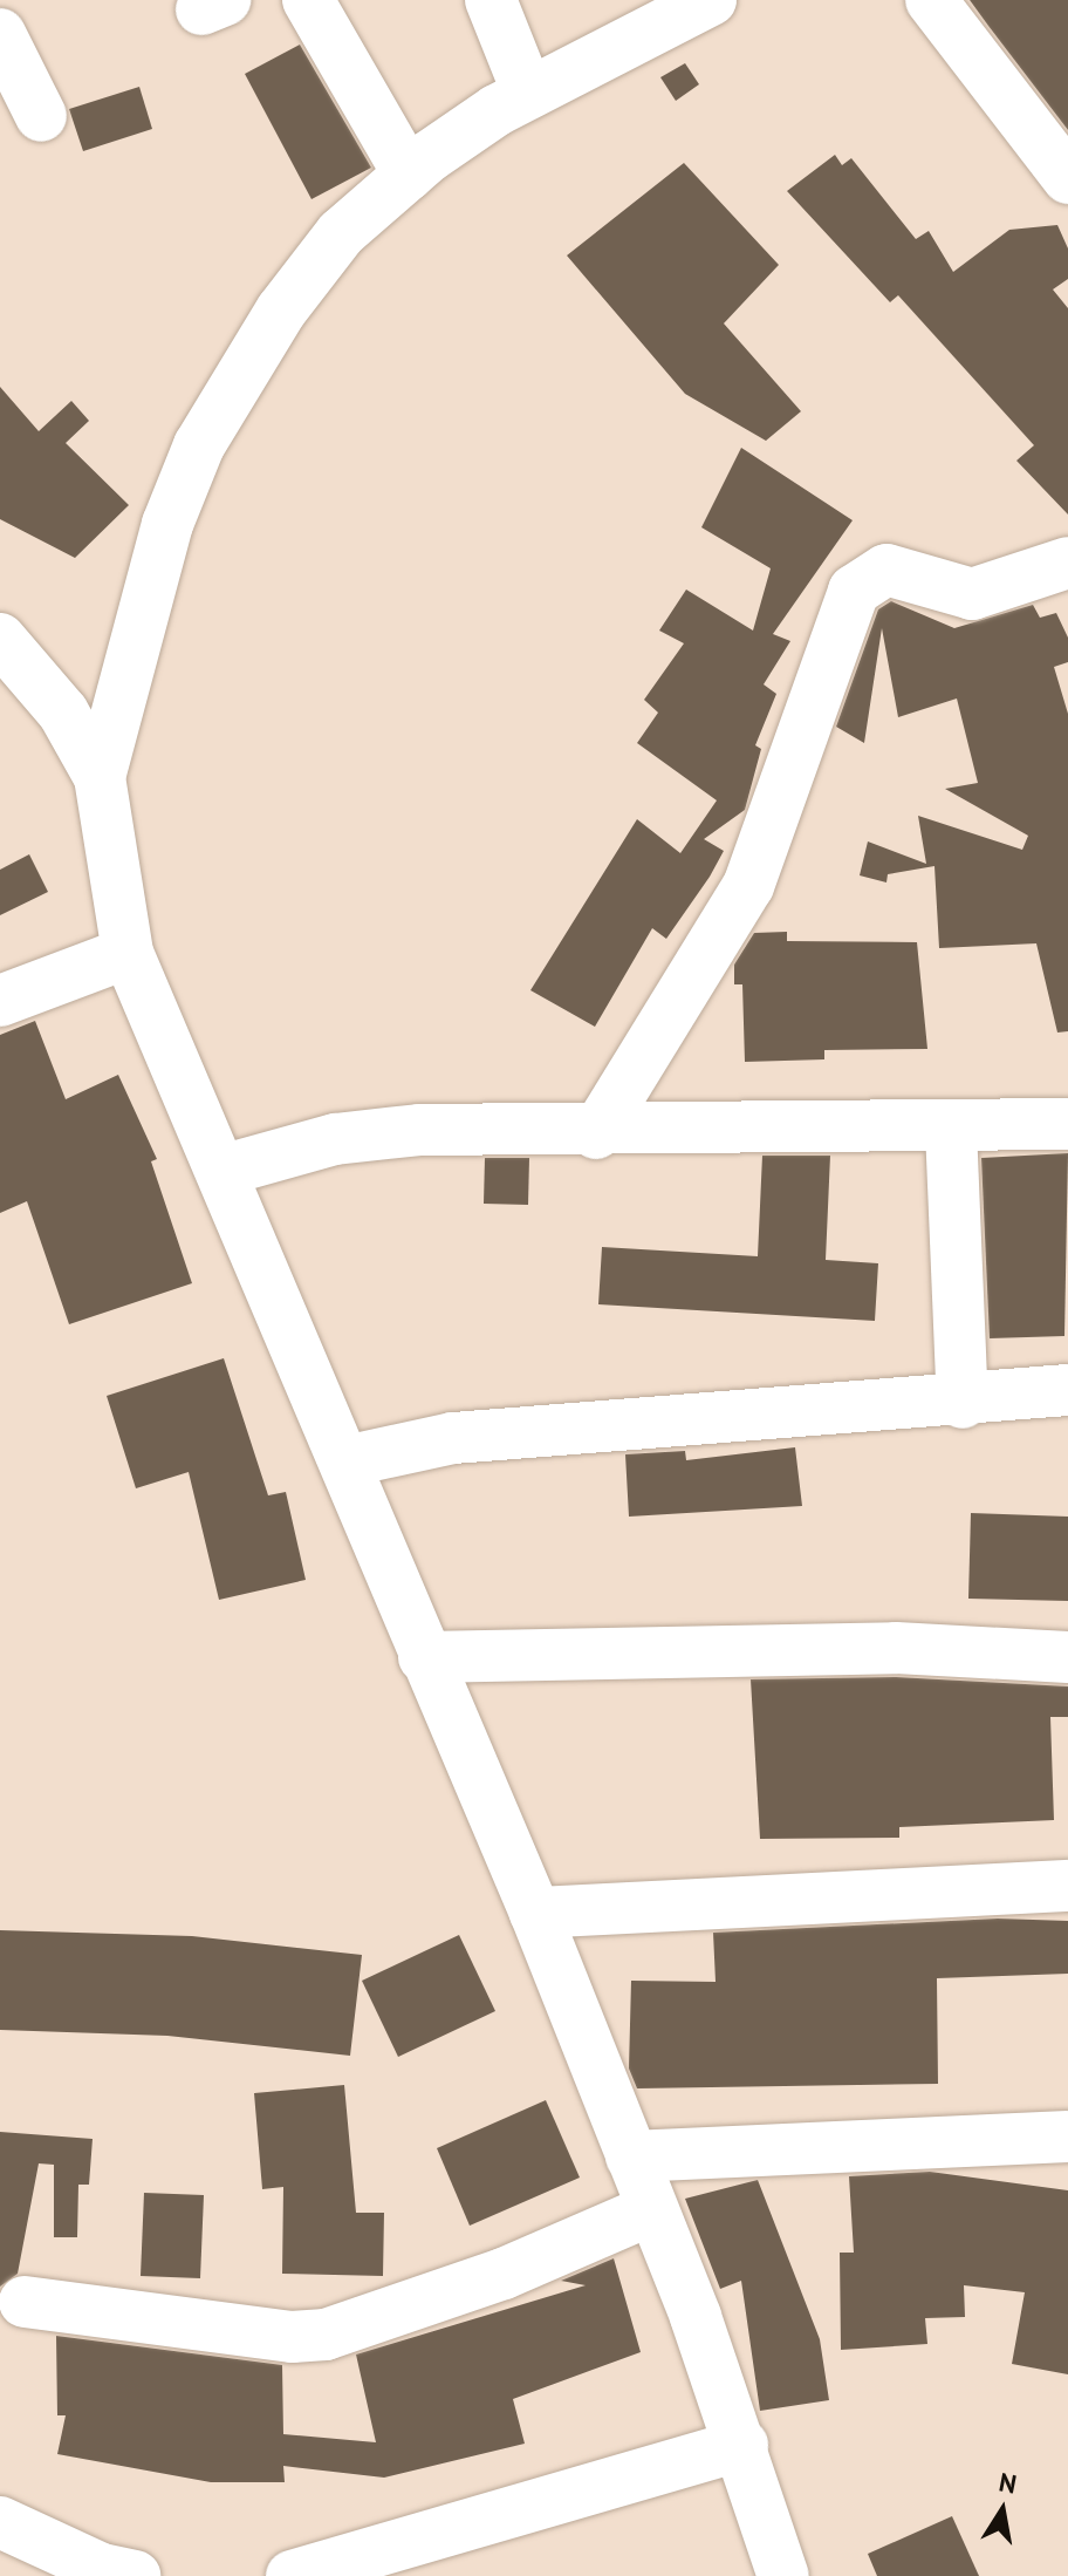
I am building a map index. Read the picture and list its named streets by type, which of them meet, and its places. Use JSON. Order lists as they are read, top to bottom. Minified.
{"north":"top"}
